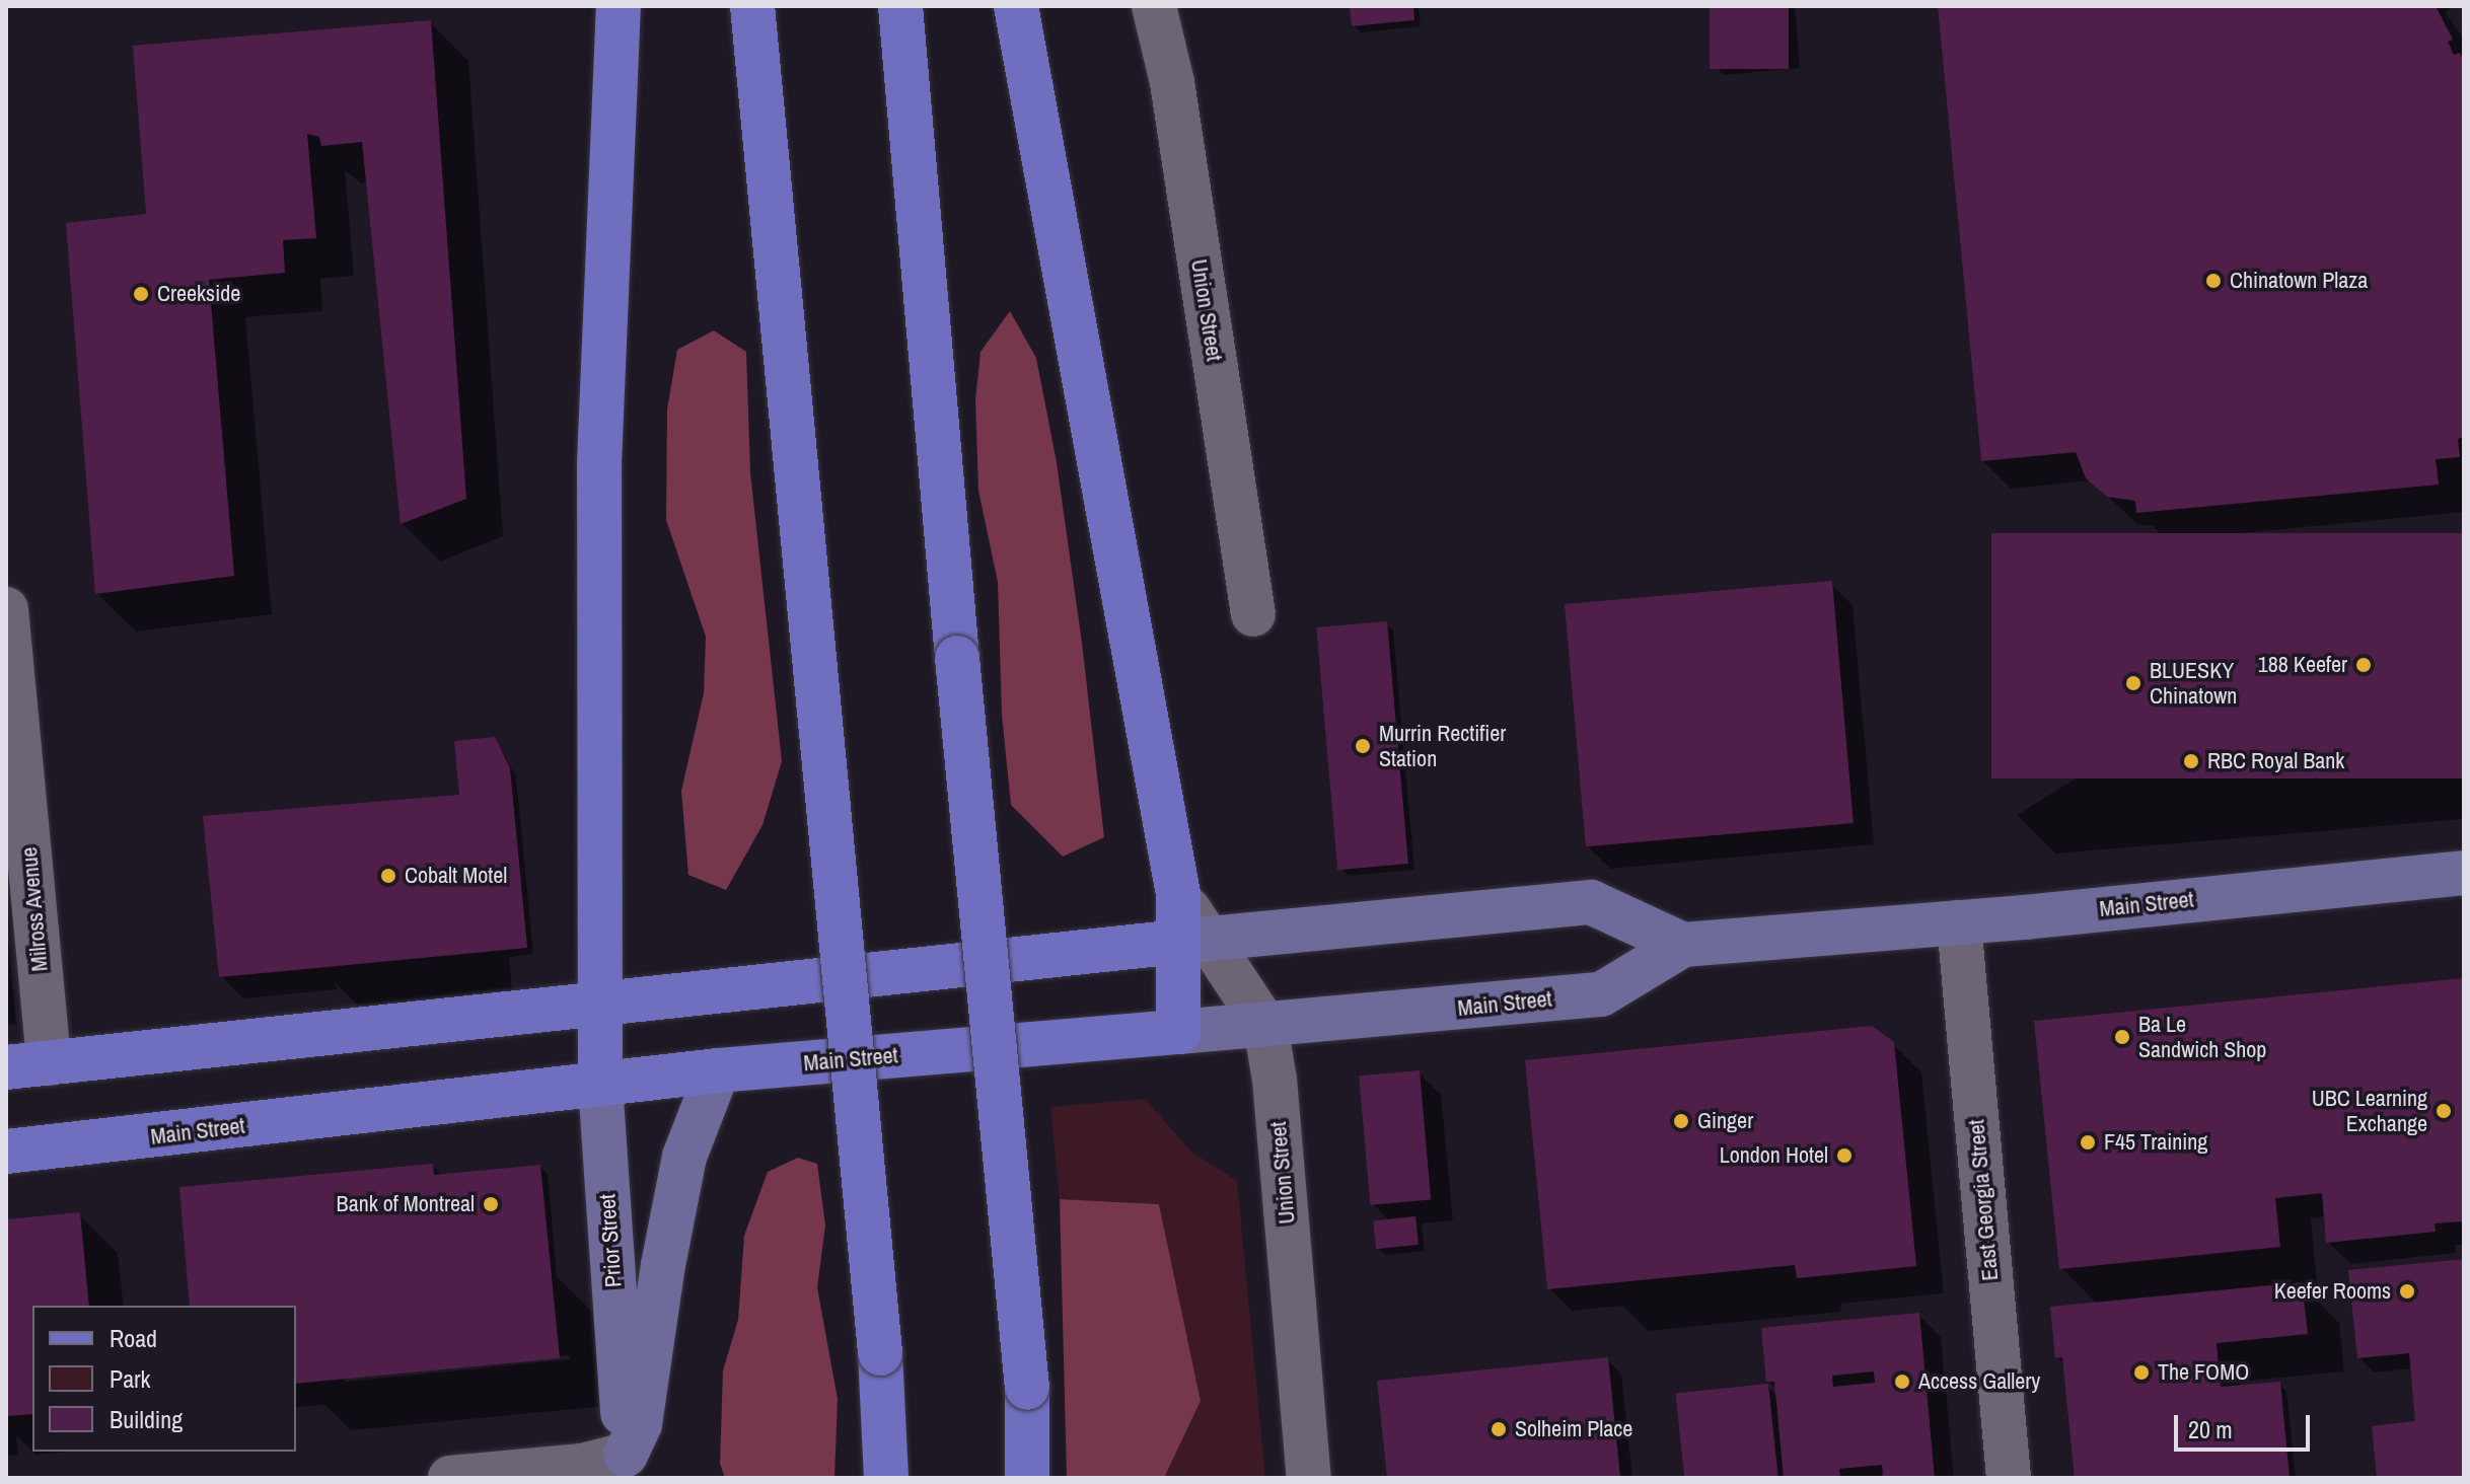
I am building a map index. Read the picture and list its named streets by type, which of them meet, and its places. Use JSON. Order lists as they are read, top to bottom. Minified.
{"streets":{"main road":["Main Street","Prior Street"],"street":["Union Street","Milross Avenue","East Georgia Street"]},"crossings":[["Union Street","Main Street"],["Main Street","Milross Avenue"],["Main Street","East Georgia Street"],["Main Street","Prior Street"]],"places":["Chinatown Plaza","Creekside","188 Keefer","BLUESKY Chinatown","Murrin Rectifier Station","RBC Royal Bank","Cobalt Motel","Ba Le Sandwich Shop","UBC Learning Exchange","Ginger","F45 Training","London Hotel","Bank of Montreal","Keefer Rooms","The FOMO","Access Gallery","Solheim Place"],"legend":["Road","Park","Building"],"scale_bar":"20 m"}
